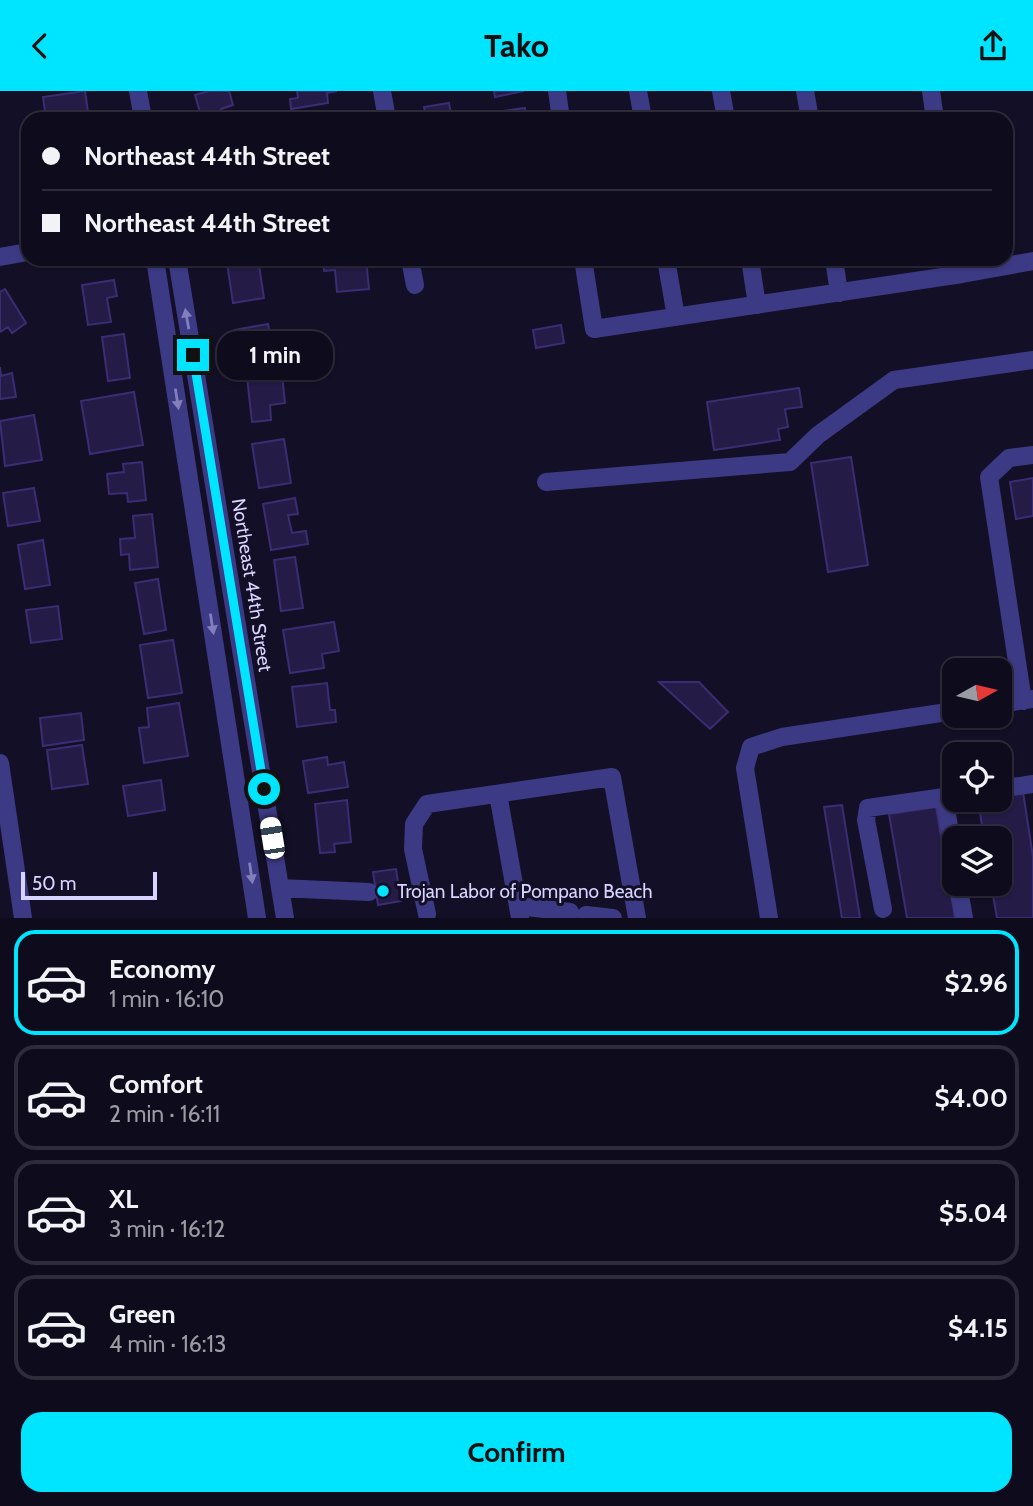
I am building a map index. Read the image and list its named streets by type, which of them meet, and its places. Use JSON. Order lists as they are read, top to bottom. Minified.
{"streets":{"street":["Northeast 44th Street"]},"places":["Trojan Labor of Pompano Beach"],"scale_bar":"50 m","north":"right","page":{"header":"Tako","banner":["Northeast 44th Street","Northeast 44th Street"],"bubble":"1 min","scale":"50 m","list":[{"name":"Economy","note":"1 min · 16:10","value":"$2.96"},{"name":"Comfort","note":"2 min · 16:11","value":"$4.00"},{"name":"XL","note":"3 min · 16:12","value":"$5.04"},{"name":"Green","note":"4 min · 16:13","value":"$4.15"}],"buttons":"Confirm"}}
